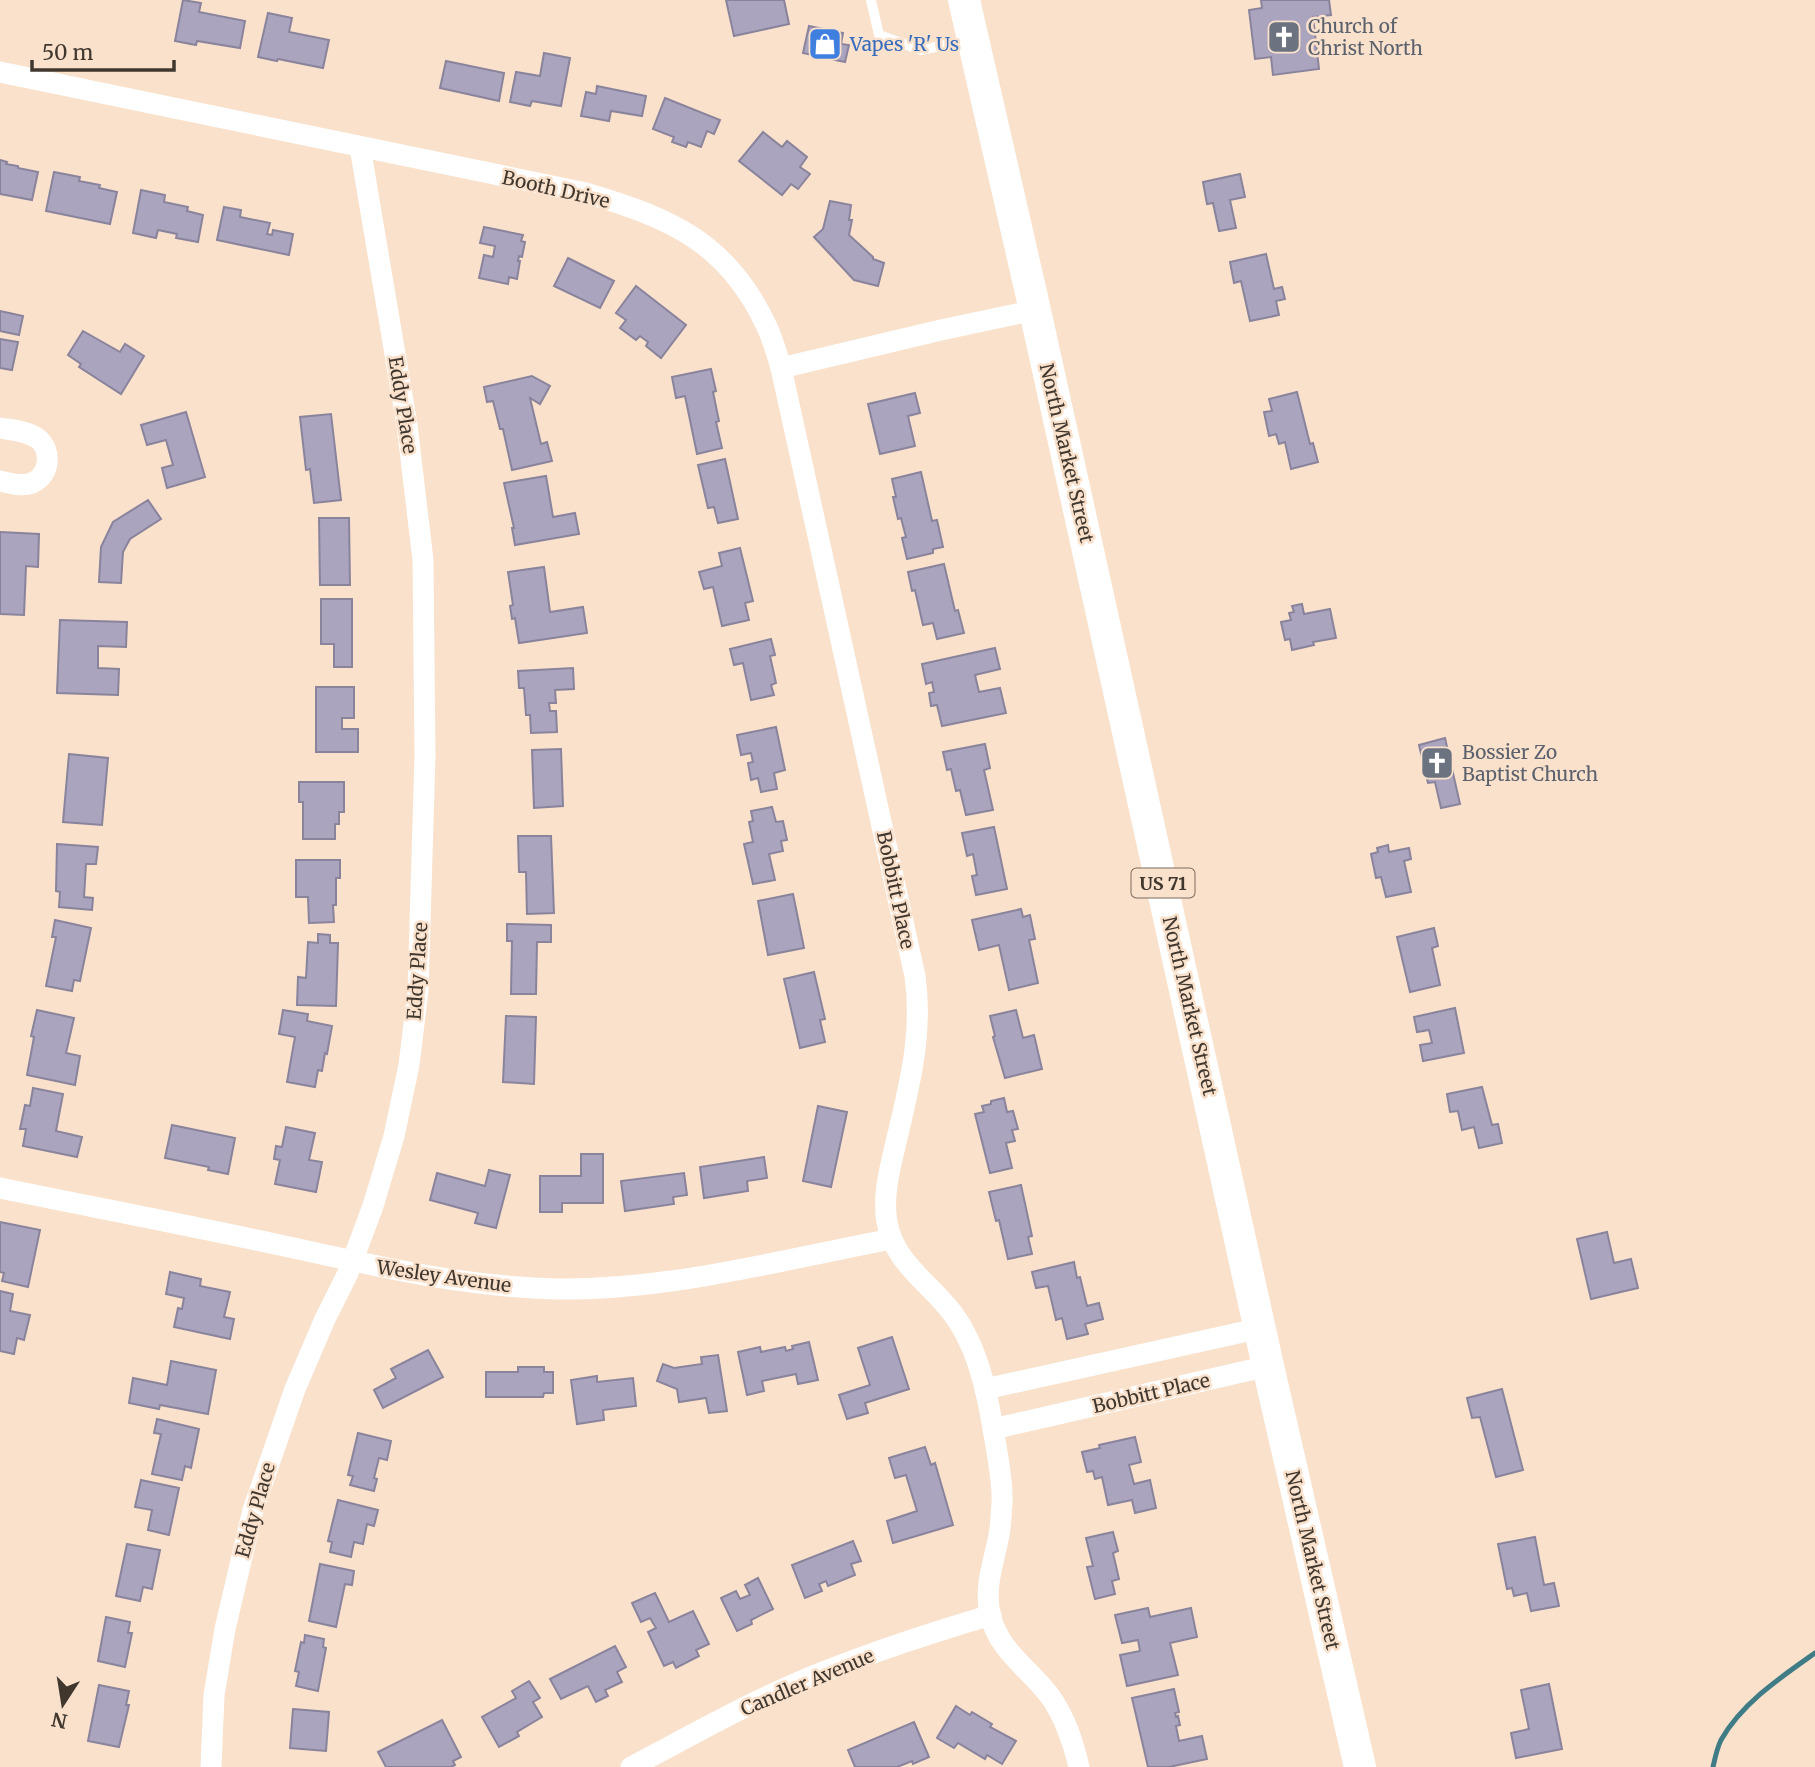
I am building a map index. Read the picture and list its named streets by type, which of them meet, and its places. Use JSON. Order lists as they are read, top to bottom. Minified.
{"streets":{"main road":["North Market Street","US 71"],"street":["Booth Drive","Eddy Place","Bobbitt Place","Wesley Avenue","Candler Avenue"]},"crossings":[["Booth Drive","Eddy Place"],["Booth Drive","Bobbitt Place"],["Eddy Place","Wesley Avenue"],["North Market Street","Bobbitt Place"],["Bobbitt Place","Wesley Avenue"],["Bobbitt Place","Candler Avenue"]],"places":{"church":["Church of Christ North","Bossier Zo Baptist Church"],"shop":["Vapes 'R' Us"]},"scale_bar":"50 m","north":"bottom"}
